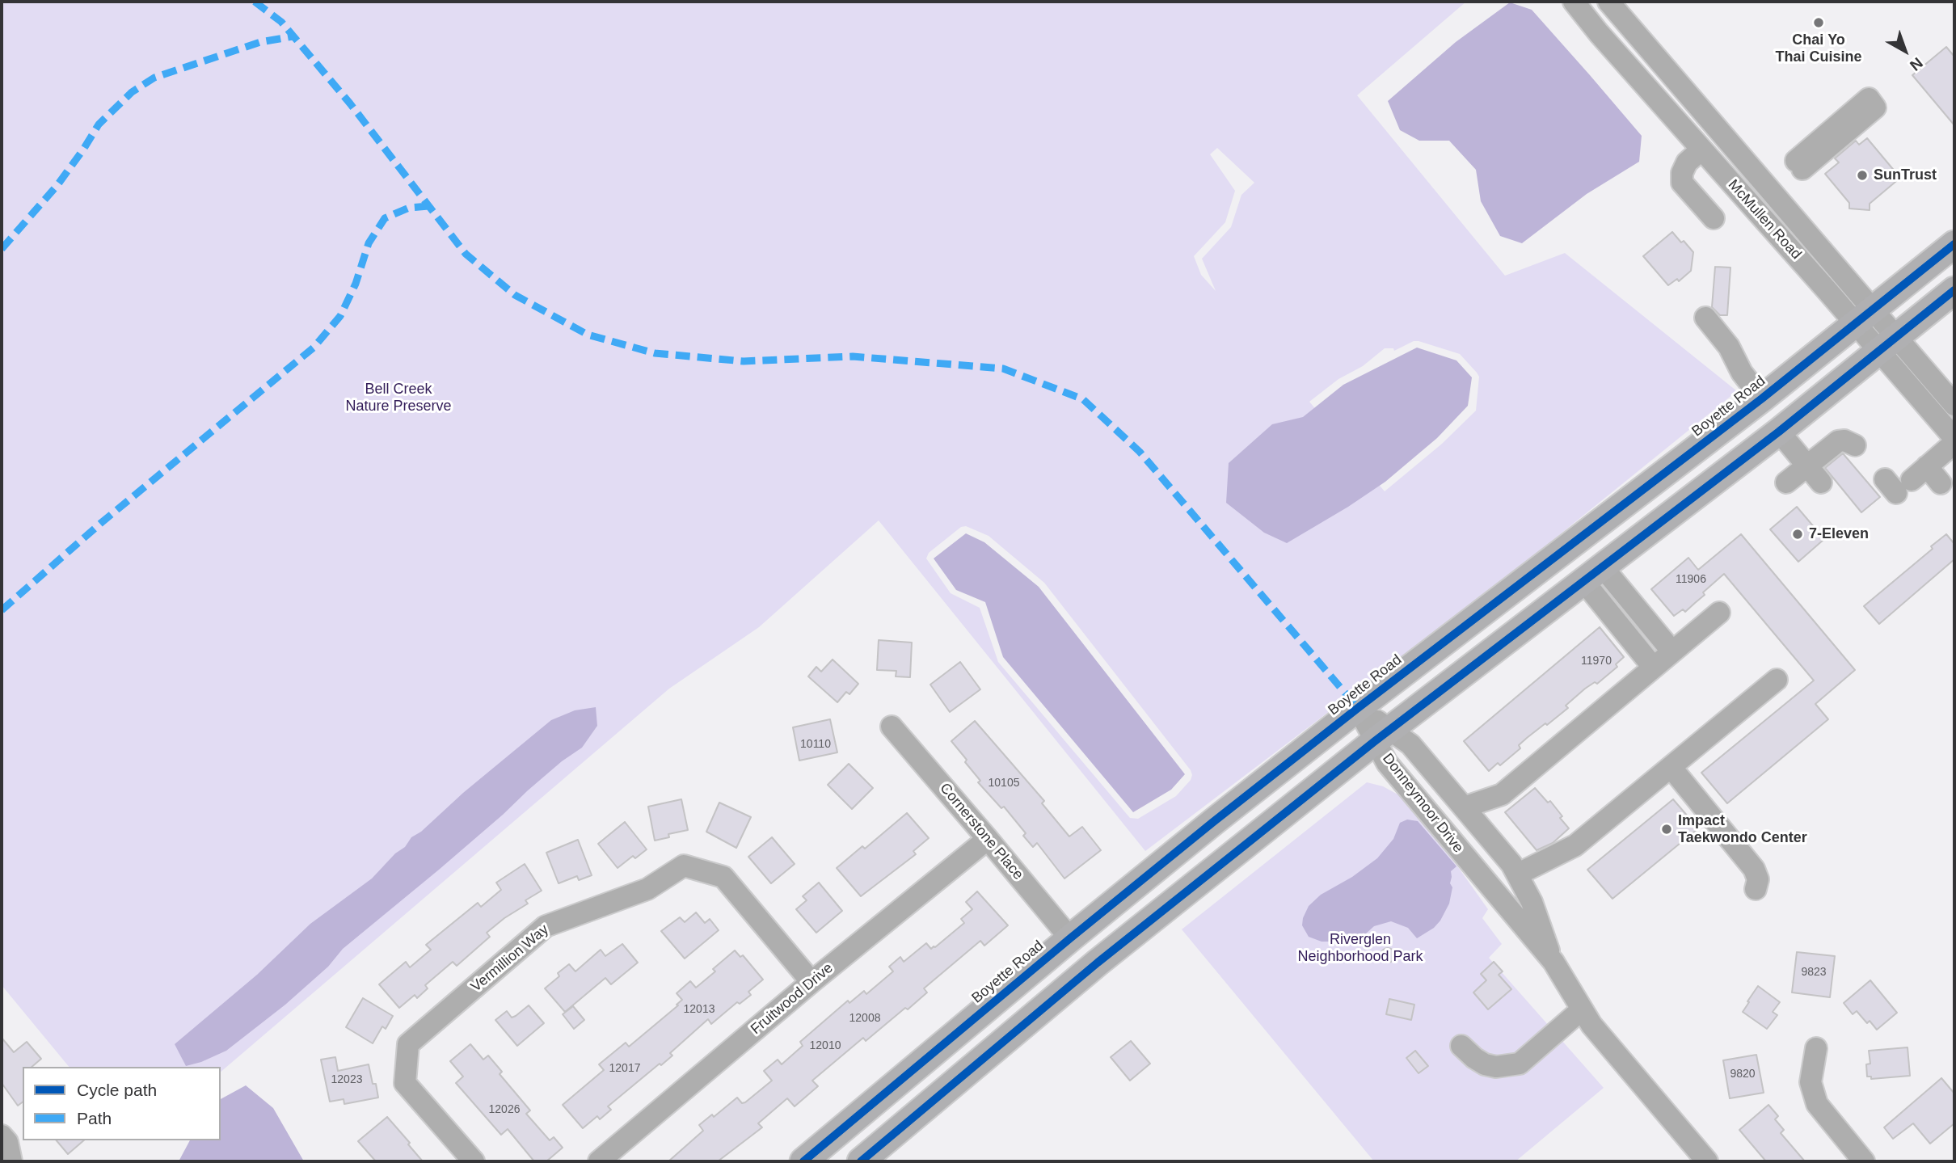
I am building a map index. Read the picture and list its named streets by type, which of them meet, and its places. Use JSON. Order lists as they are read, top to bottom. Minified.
{"streets":{"main road":["Boyette Road"],"street":["McMullen Road","Donneymoor Drive","Cornerstone Place","Vermillion Way","Fruitwood Drive"]},"crossings":[["McMullen Road","Boyette Road"],["Boyette Road","Donneymoor Drive"],["Boyette Road","Cornerstone Place"],["Cornerstone Place","Fruitwood Drive"],["Vermillion Way","Fruitwood Drive"]],"parks":["Bell Creek Nature Preserve","Riverglen Neighborhood Park"],"places":["Chai Yo Thai Cuisine","SunTrust","7-Eleven","Impact Taekwondo Center"],"house_numbers":["11906","11970","10110","10105","9823","12013","12008","12010","12017","9820","12023","12026"],"legend":["Cycle path","Path"],"north":"bottom right"}
